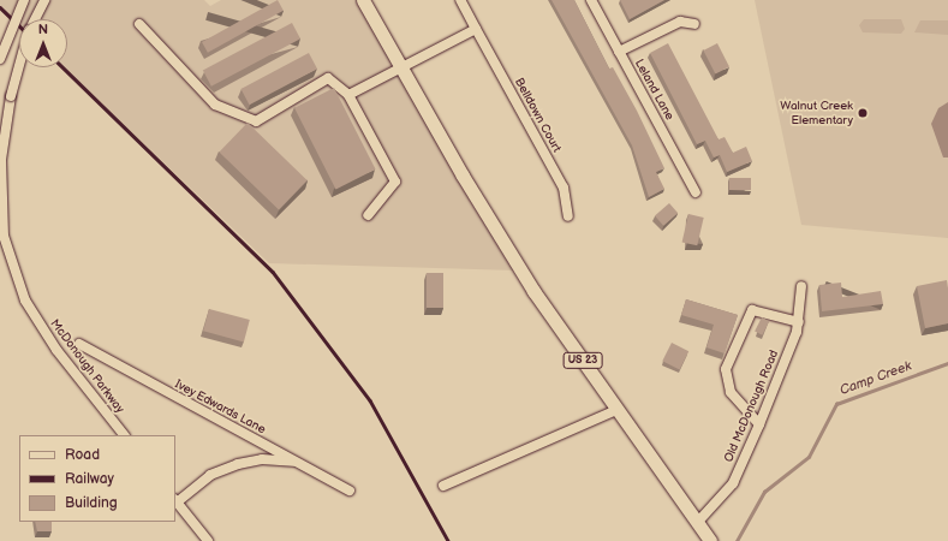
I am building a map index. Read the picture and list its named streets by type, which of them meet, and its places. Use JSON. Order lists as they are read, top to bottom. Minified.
{"streets":{"main road":["US 23"],"street":["Leland Lane","Belldown Court","McDonough Parkway","Old McDonough Road","Ivey Edwards Lane"]},"crossings":[["US 23","Old McDonough Road"]],"water":["Camp Creek"],"places":["Walnut Creek Elementary"],"legend":["Road","Railway","Building"],"north":"top"}
